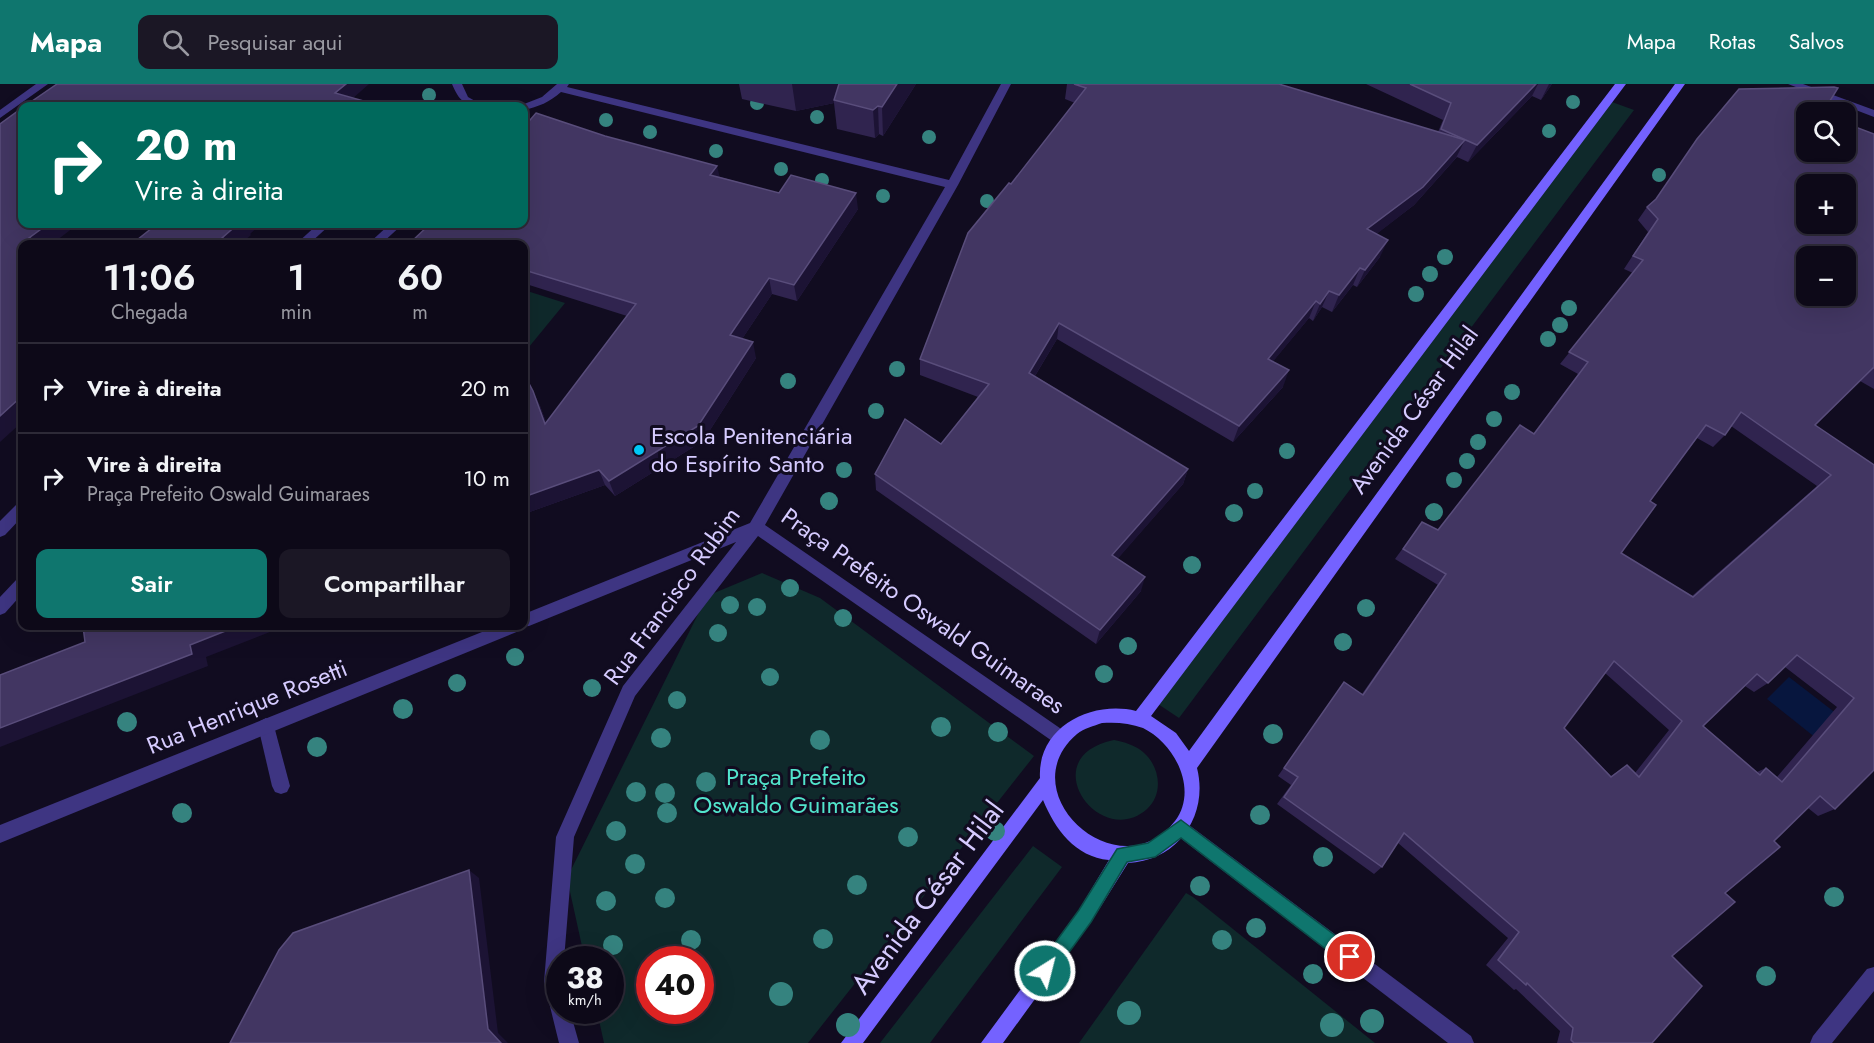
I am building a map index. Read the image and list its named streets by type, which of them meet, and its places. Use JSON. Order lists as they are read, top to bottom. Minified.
{"streets":{"street":["Avenida César Hilal","Rua Francisco Rubim","Praça Prefeito Oswald Guimaraes","Rua Henrique Rosetti"]},"crossings":[["Avenida César Hilal","Praça Prefeito Oswald Guimaraes"],["Rua Francisco Rubim","Praça Prefeito Oswald Guimaraes"]],"parks":["Praça Prefeito Oswaldo Guimarães"],"places":["Escola Penitenciária do Espírito Santo"],"page":{"header":"Mapa","search":"Pesquisar aqui","nav":["Mapa","Rotas","Salvos"],"map_buttons":["+","−"],"turn":["20 m","Vire à direita"],"eta":["11:06","Chegada","1","min","60","m"],"list":[{"name":"Vire à direita","value":"20 m"},{"name":"Vire à direita","note":"Praça Prefeito Oswald Guimaraes","value":"10 m"}],"buttons":["Sair","Compartilhar"],"speed":"38 km/h","limit":"40"}}
